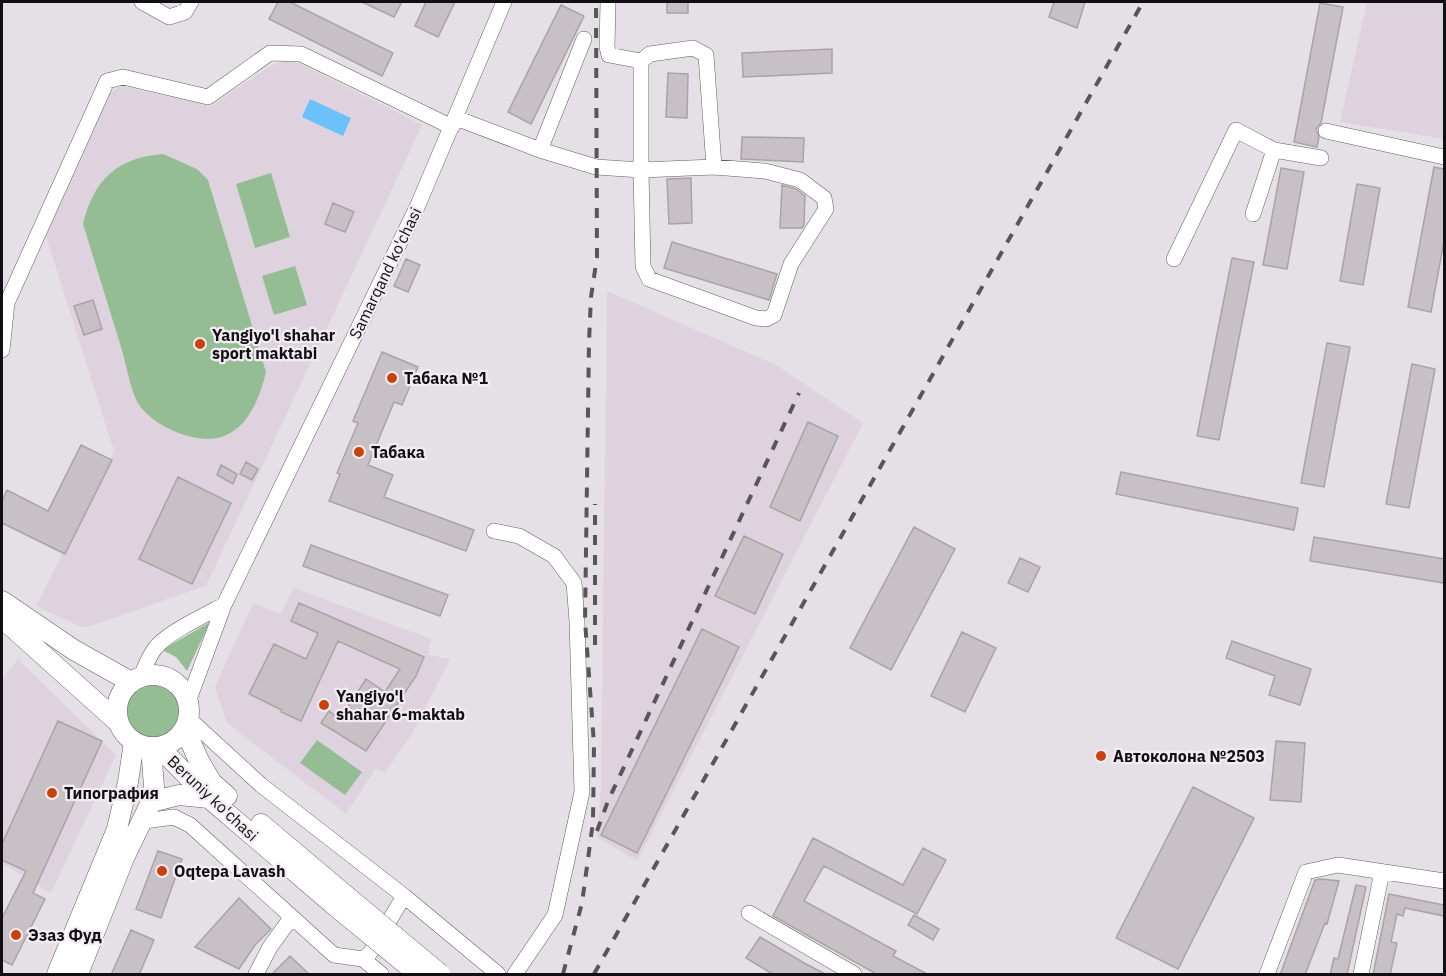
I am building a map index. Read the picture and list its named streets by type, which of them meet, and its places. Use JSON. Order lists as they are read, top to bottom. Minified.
{"streets":{"main road":["Beruniy ko'chasi"],"street":["Samarqand ko'chasi"]},"crossings":[["Samarqand ko'chasi","Beruniy ko'chasi"]],"places":["Yangiyo'l shahar sport maktabi","Табака №1","Табака","Yangiyo'l shahar 6-maktab","Автоколона №2503","Типография","Oqtepa Lavash","Эзаз Фуд"]}
